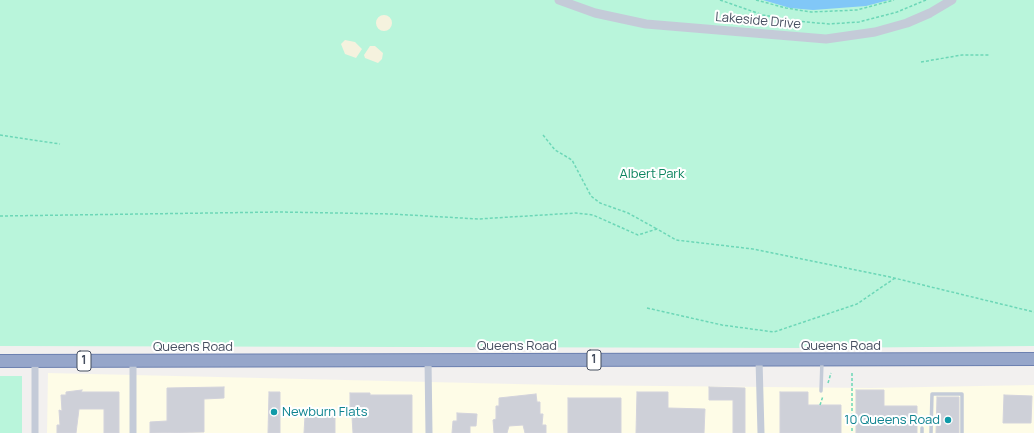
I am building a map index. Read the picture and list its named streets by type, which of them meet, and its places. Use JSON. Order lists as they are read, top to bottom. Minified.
{"streets":{"highway":["Queens Road","1"],"street":["Lakeside Drive"]},"parks":["Albert Park"],"places":["Newburn Flats","10 Queens Road"]}
